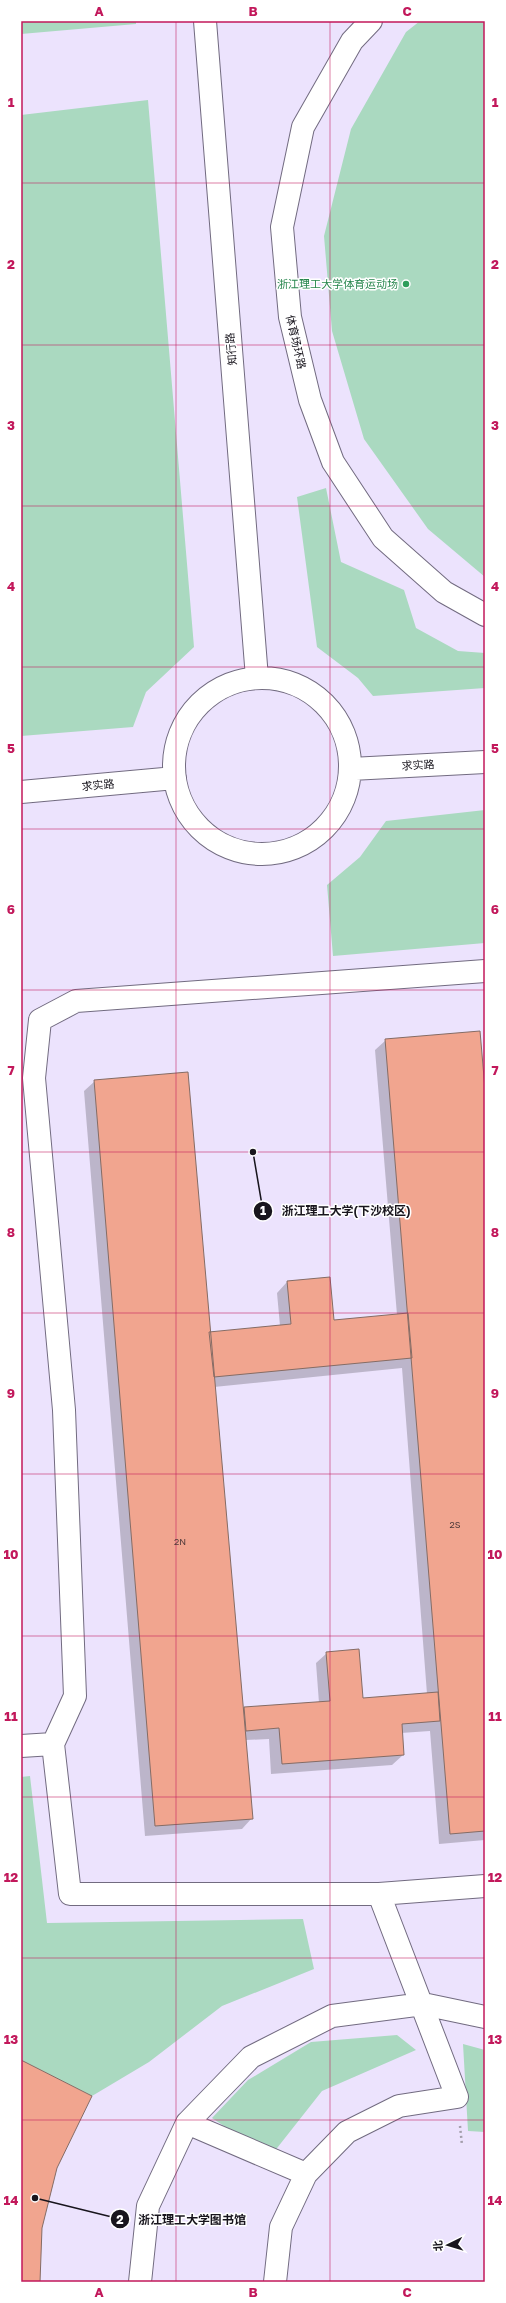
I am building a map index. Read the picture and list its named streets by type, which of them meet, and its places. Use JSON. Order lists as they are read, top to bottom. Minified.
{"streets":{"street":["体育场环路","知行路","求实路"]},"places":["浙江理工大学体育运动场","浙江理工大学(下沙校区)","浙江理工大学图书馆"],"house_numbers":["2S","2N"],"north":"left","grid":{"columns":["A","B","C"],"rows":["1","2","3","4","5","6","7","8","9","10","11","12","13","14"]}}
